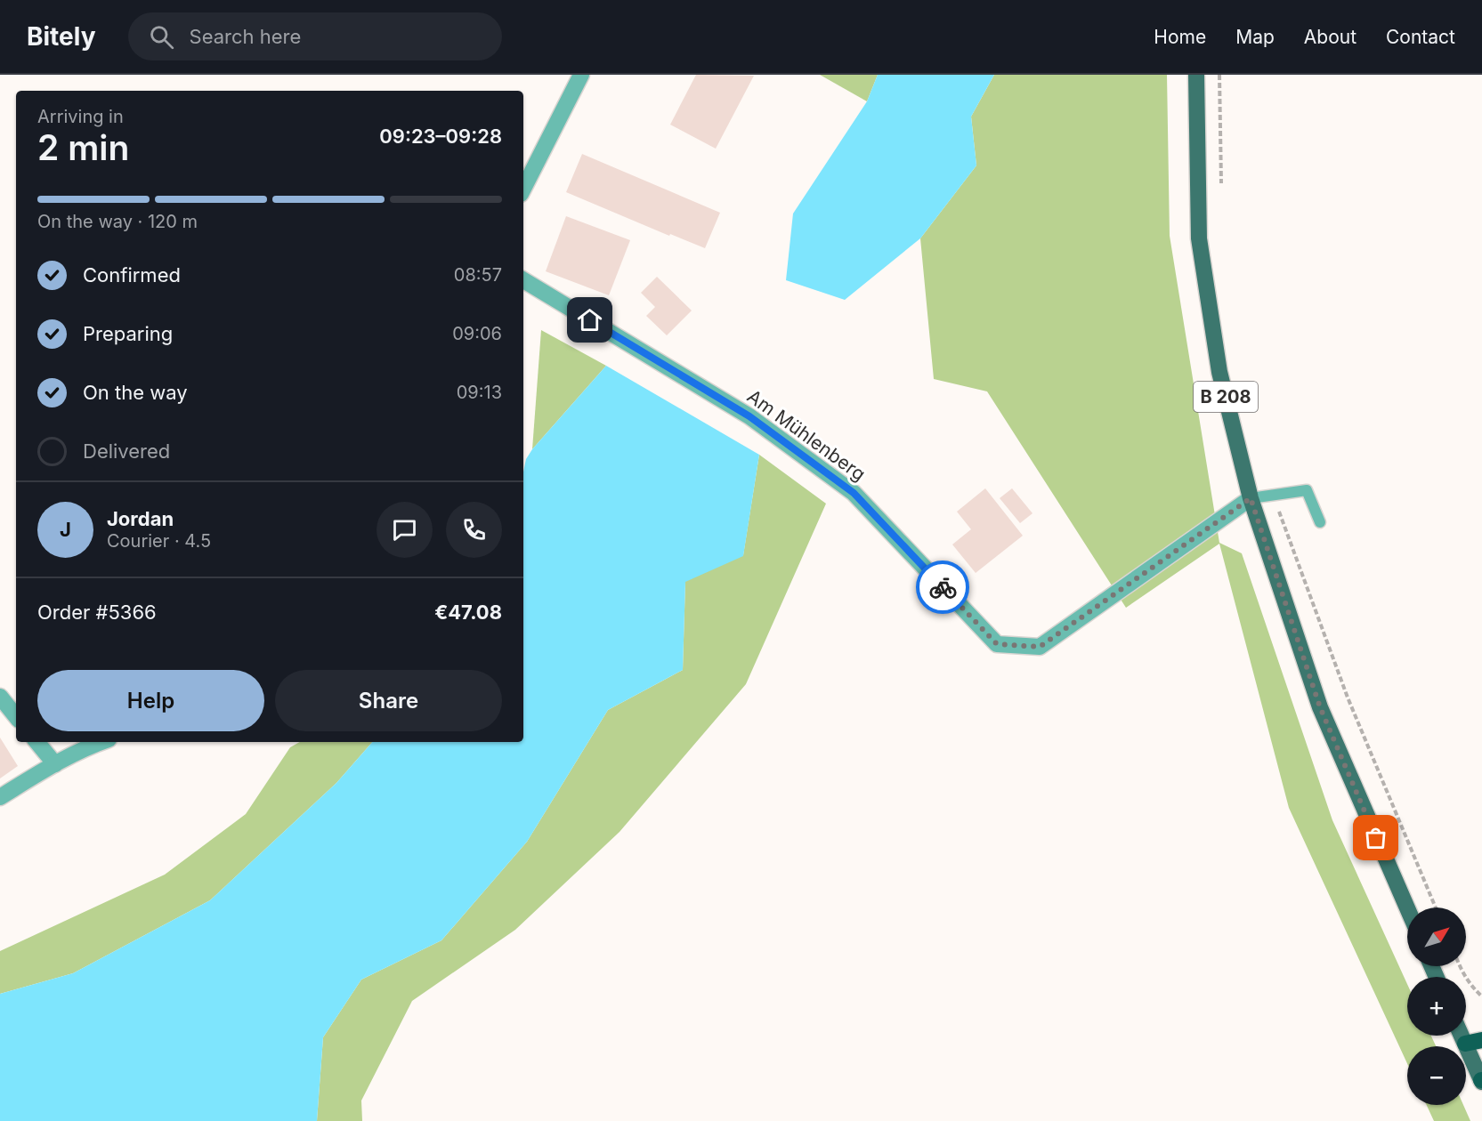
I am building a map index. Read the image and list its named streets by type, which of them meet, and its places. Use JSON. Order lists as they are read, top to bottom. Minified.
{"streets":{"main road":["B 208"],"street":["Am Mühlenberg"]},"crossings":[["B 208","Am Mühlenberg"]],"north":"top right","page":{"header":"Bitely","search":"Search here","nav":["Home","Map","About","Contact"],"heading":["2 min","Arriving in","09:23–09:28"],"panel":["Jordan","Courier · 4.5","Order #5366","€47.08"],"bar":"On the way · 120 m","list":[["Confirmed","08:57"],["Preparing","09:06"],["On the way","09:13"],"Delivered"],"round":"J","buttons":["Help","Share"],"map_buttons":["+","−"]}}
